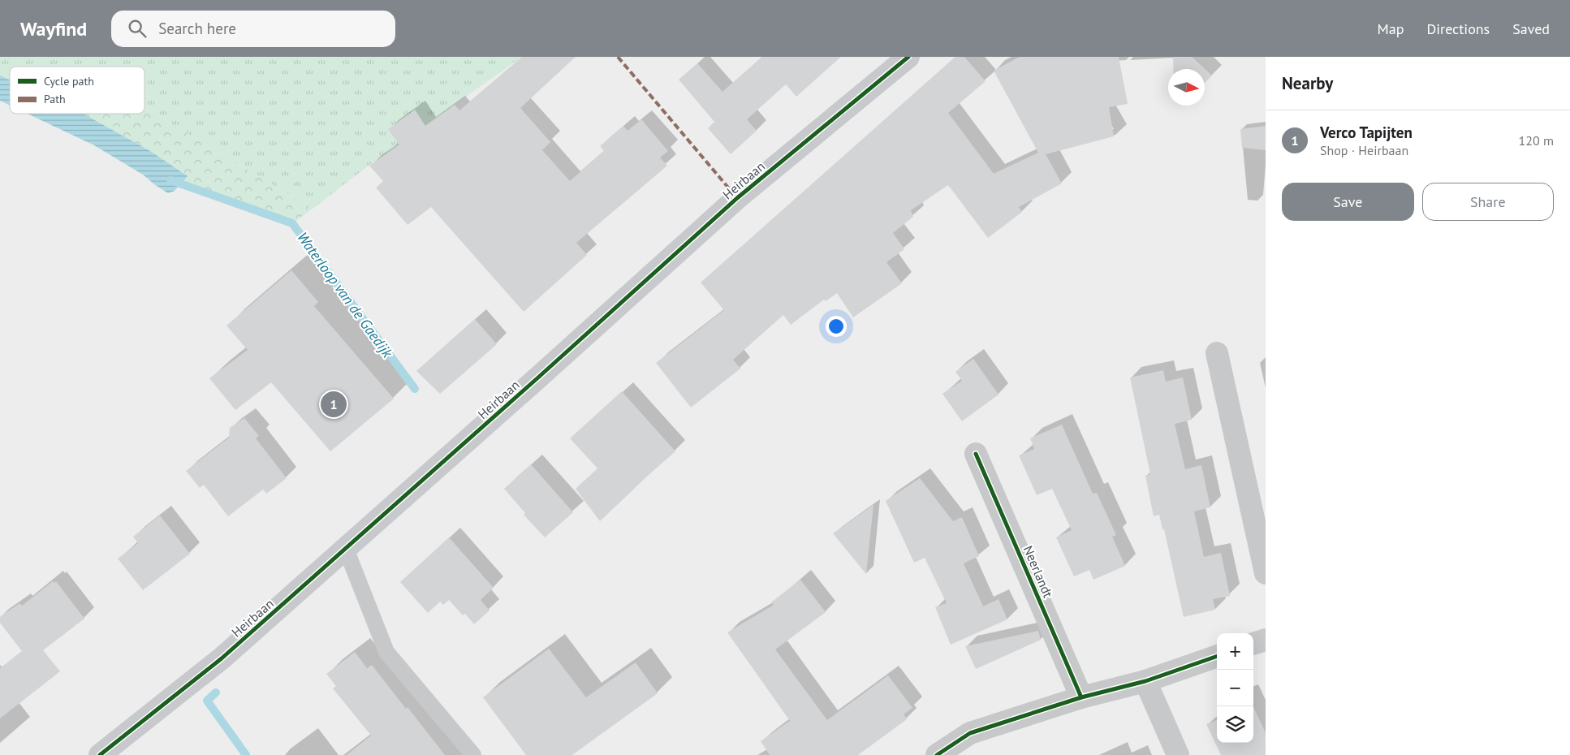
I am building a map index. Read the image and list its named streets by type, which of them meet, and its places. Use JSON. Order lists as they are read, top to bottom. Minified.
{"streets":{"main road":["Heirbaan"],"street":["Neerlandt"]},"water":["Waterloop van de Gaedijk"],"legend":["Cycle path","Path"],"north":"right","page":{"header":"Wayfind","search":"Search here","nav":["Map","Directions","Saved"],"heading":"Nearby","list":[{"mark":"1","name":"Verco Tapijten","note":"Shop · Heirbaan","value":"120 m"}],"buttons":["Save","Share"],"pins":"1","map_buttons":["+","−"]}}
